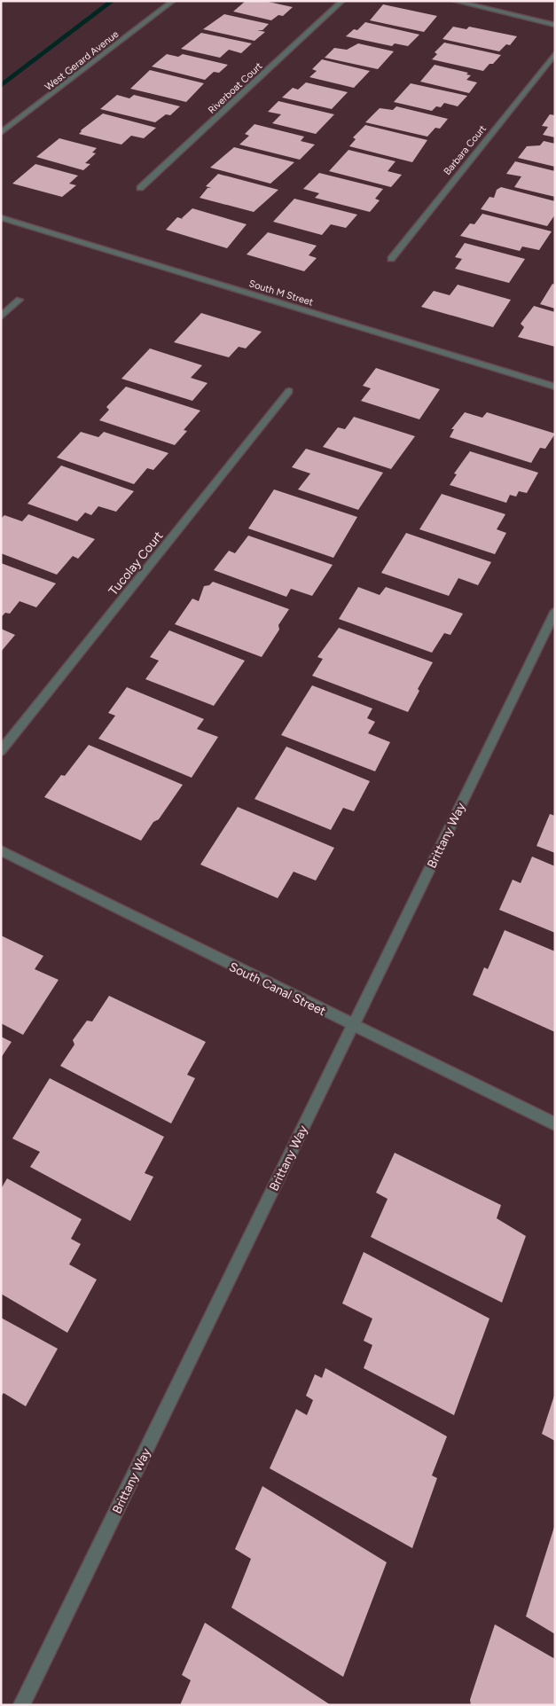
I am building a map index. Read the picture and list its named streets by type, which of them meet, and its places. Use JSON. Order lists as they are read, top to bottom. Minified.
{"streets":{"street":["West Gerard Avenue","Riverboat Court","Barbara Court","South M Street","Tucolay Court","Brittany Way","South Canal Street"]},"crossings":[["Brittany Way","South Canal Street"]]}
